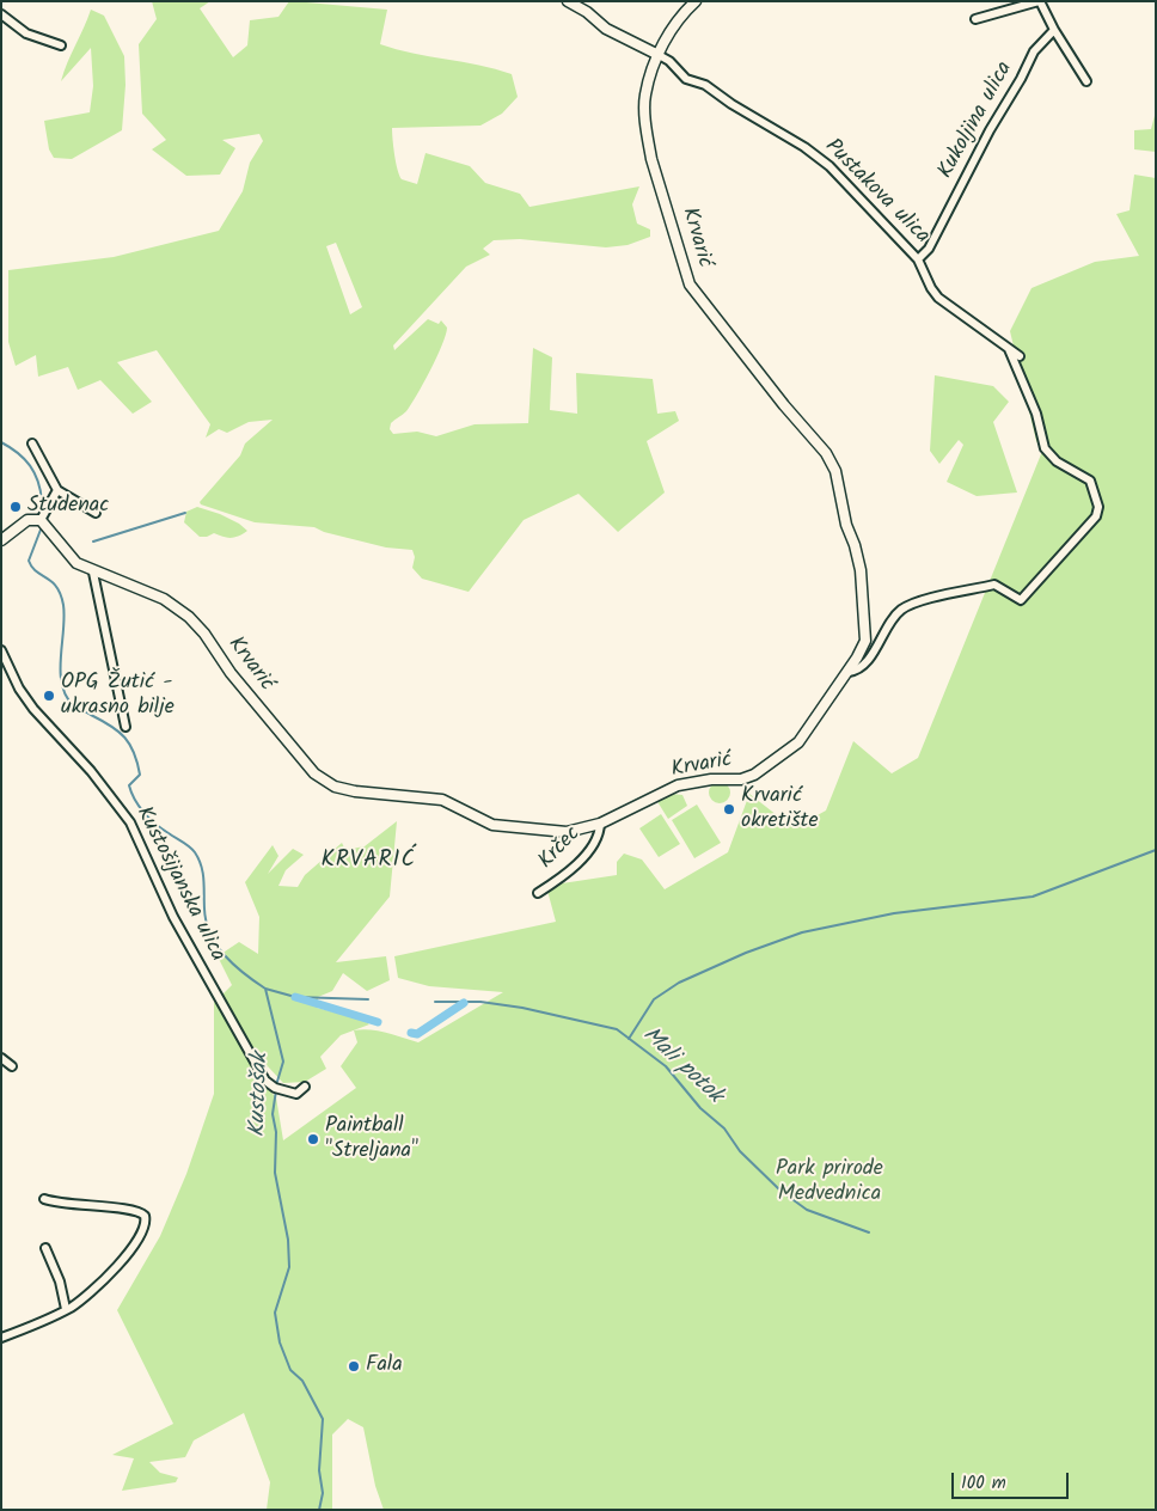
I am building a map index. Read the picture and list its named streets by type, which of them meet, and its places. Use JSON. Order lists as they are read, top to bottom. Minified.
{"streets":{"street":["Kukoljina ulica","Pustakova ulica","Krvarić","Krčec","Kustošijanska ulica"]},"crossings":[["Kukoljina ulica","Pustakova ulica"],["Pustakova ulica","Krvarić"],["Krvarić","Krčec"]],"districts":["KRVARIĆ"],"water":["Mali potok","Kustošak"],"parks":["Park prirode Medvednica"],"places":["Studenac","OPG Žutić - ukrasno bilje","Krvarić okretište","Paintball \"Streljana\"","Fala"],"scale_bar":"100 m"}
